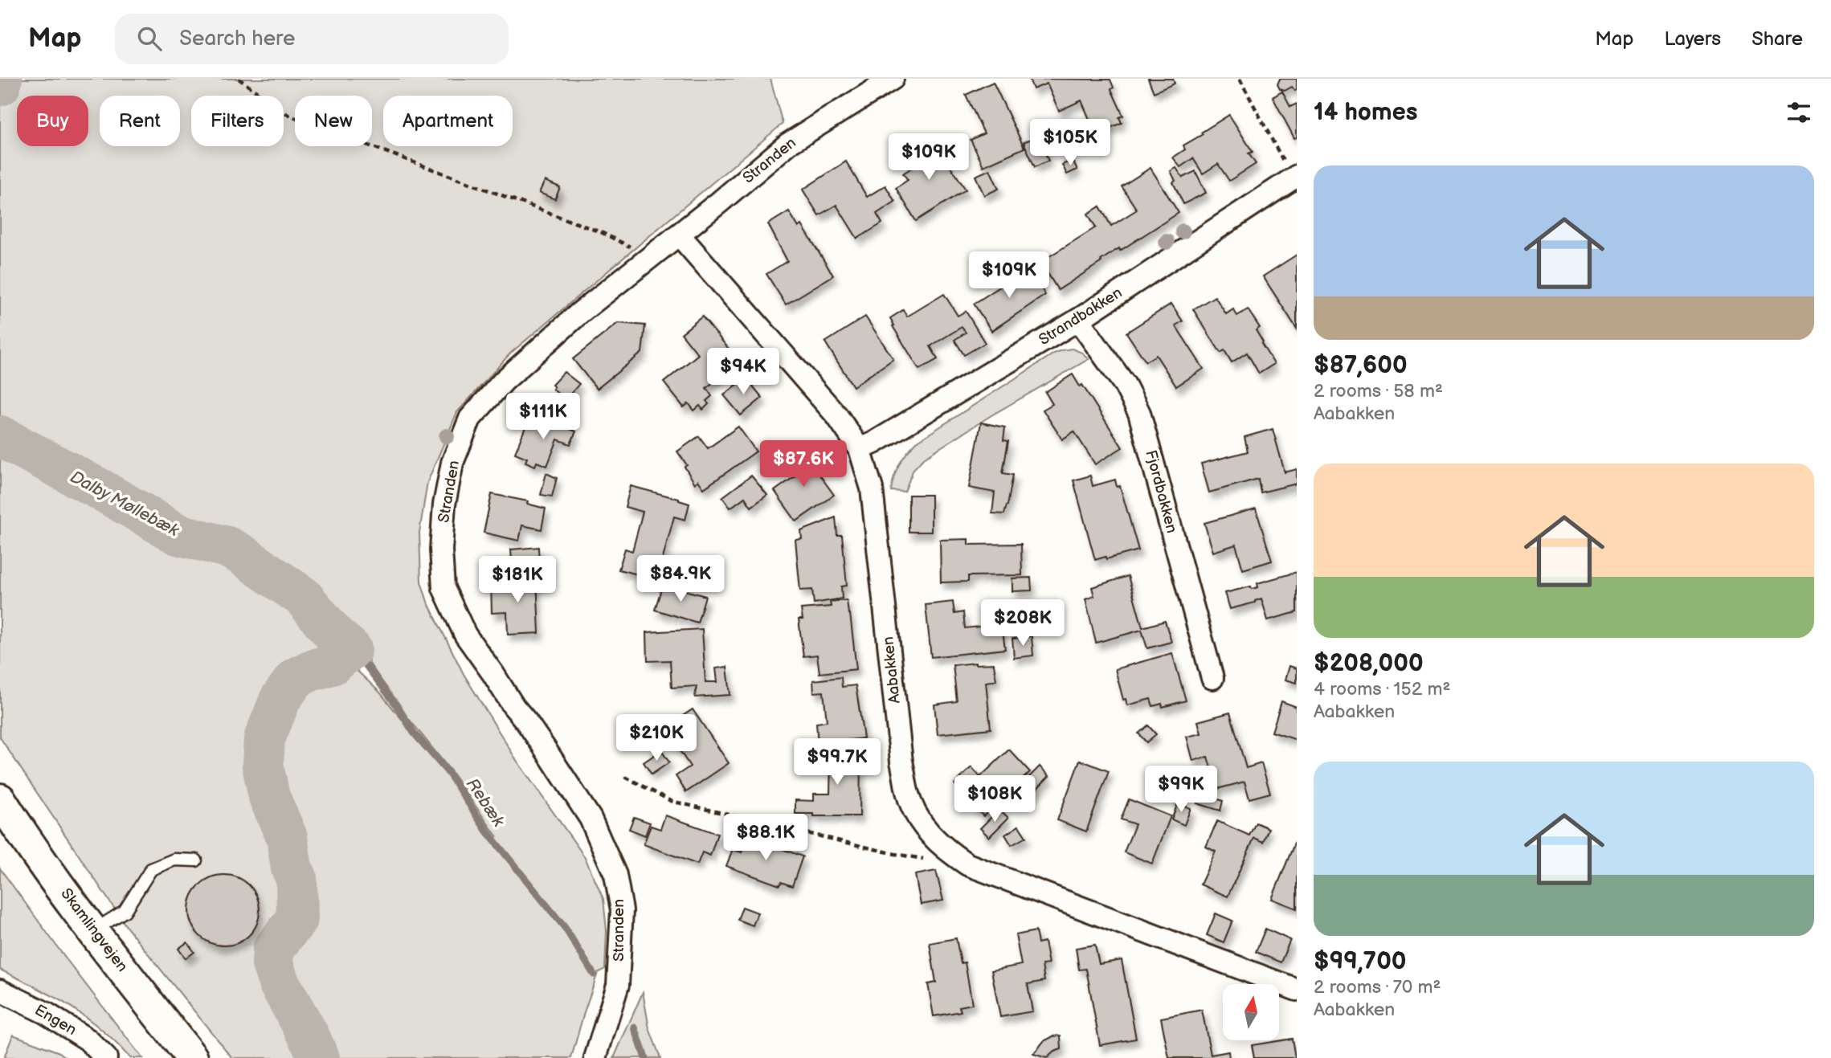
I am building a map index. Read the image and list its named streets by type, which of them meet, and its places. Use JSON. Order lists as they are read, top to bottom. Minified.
{"streets":{"street":["Stranden","Strandbakken","Fjordbakken","Aabakken","Skamlingvejen","Engen"]},"crossings":[["Stranden","Aabakken"],["Strandbakken","Fjordbakken"],["Strandbakken","Aabakken"]],"water":["Dalby Møllebæk","Rebæk"],"north":"top","page":{"header":"Map","search":"Search here","nav":["Map","Layers","Share"],"heading":"14 homes","chip":["Buy","Rent","Filters","New","Apartment"],"price":["$105K","$109K","$109K","$94K","$111K","$87.6K","$84.9K","$181K","$208K","$210K","$99.7K","$99K","$108K","$88.1K"],"list":[{"name":"$87,600","note":"2 rooms · 58 m² · Aabakken"},{"name":"$208,000","note":"4 rooms · 152 m² · Aabakken"},{"name":"$99,700","note":"2 rooms · 70 m² · Aabakken"}]}}
